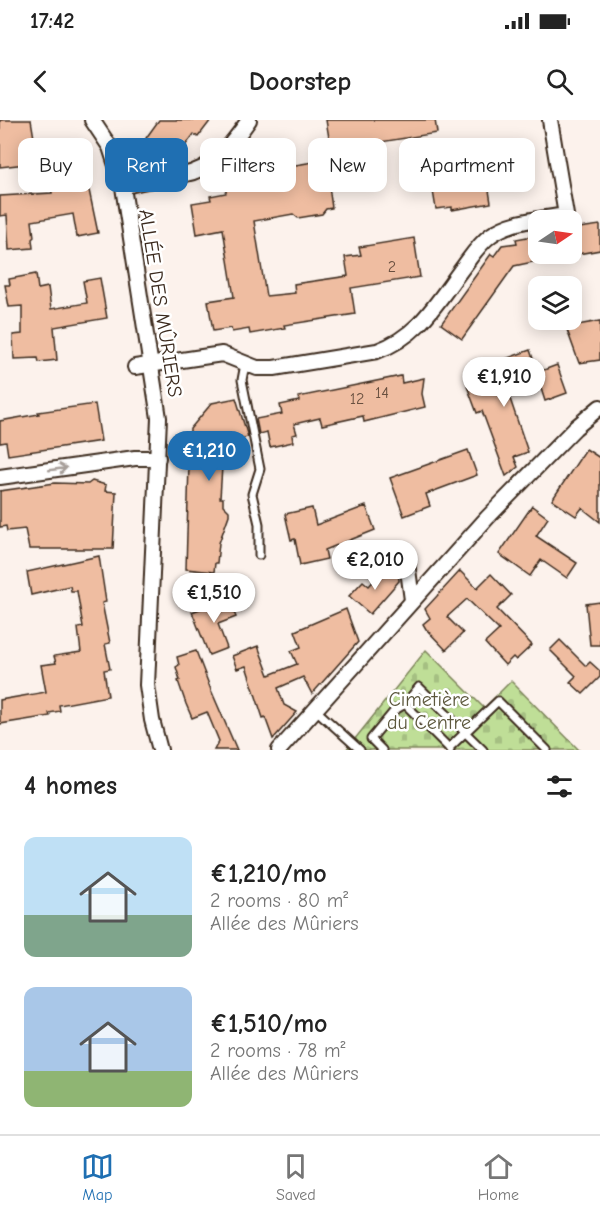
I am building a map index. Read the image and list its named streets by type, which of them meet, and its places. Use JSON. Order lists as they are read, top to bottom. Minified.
{"streets":{"street":["ALLÉE DES MÛRIERS"]},"parks":["Cimetière du Centre"],"house_numbers":["2","14","12"],"north":"right","page":{"status":"17:42","header":"Doorstep","chip":["Buy","Rent","Filters","New","Apartment"],"price":["€1,910","€1,210","€2,010","€1,510"],"heading":"4 homes","list":[{"name":"€1,210/mo","note":"2 rooms · 80 m² · Allée des Mûriers"},{"name":"€1,510/mo","note":"2 rooms · 78 m² · Allée des Mûriers"}],"tabs":["Map","Saved","Home"]}}
